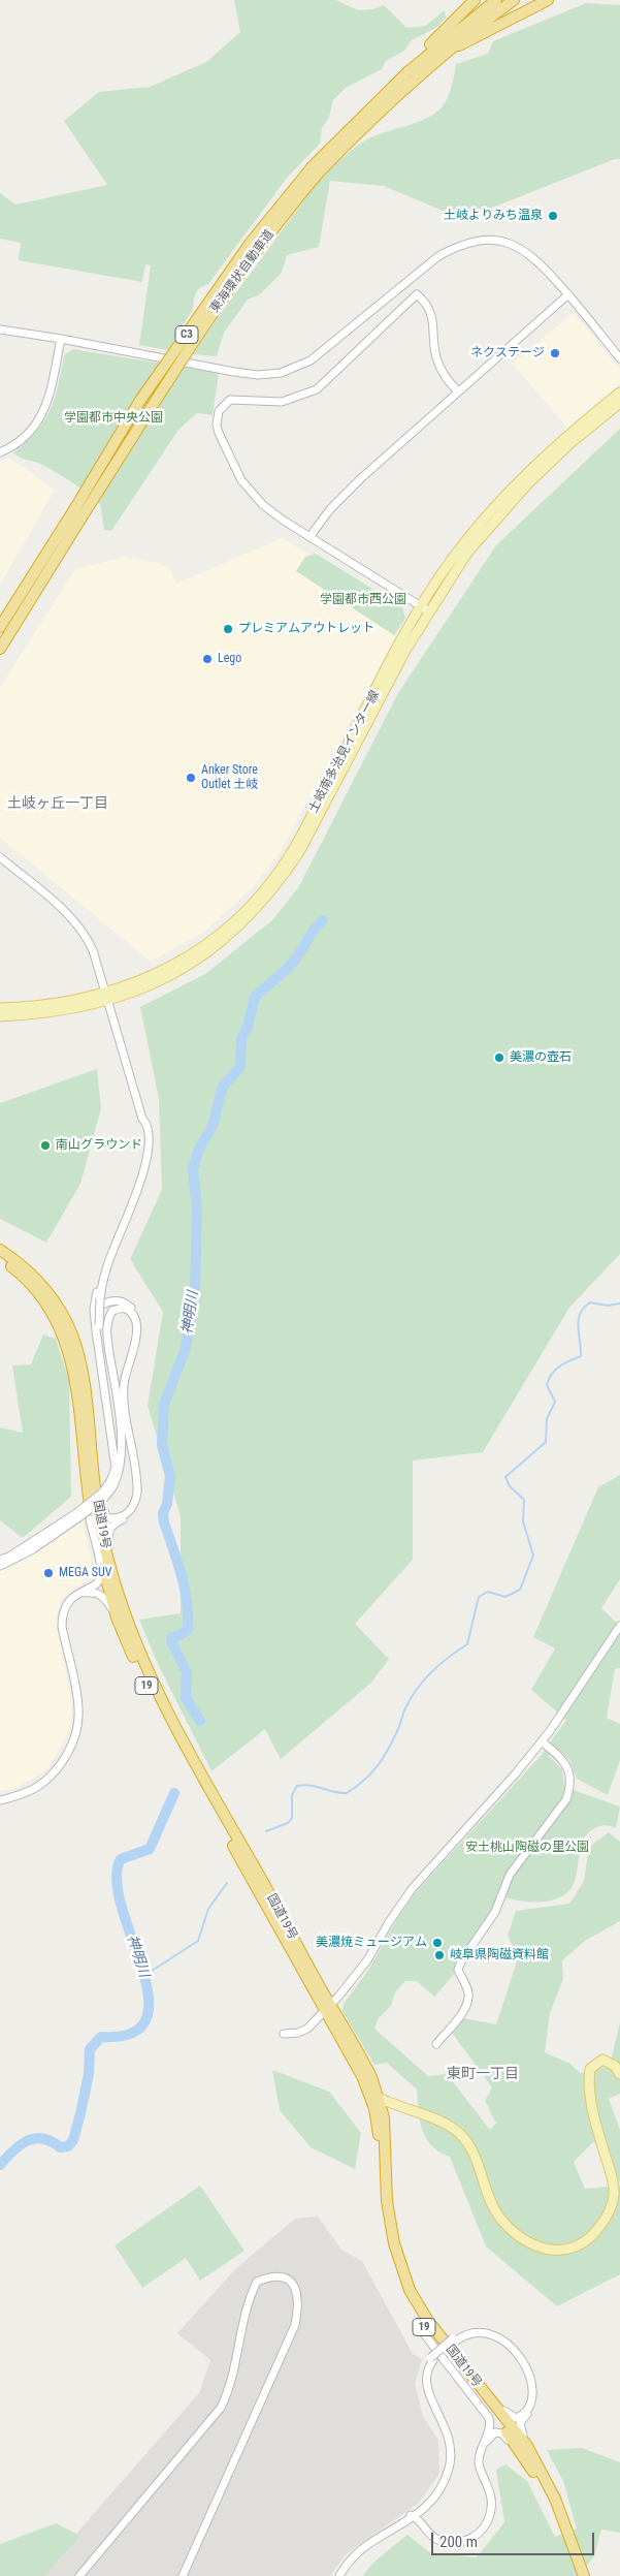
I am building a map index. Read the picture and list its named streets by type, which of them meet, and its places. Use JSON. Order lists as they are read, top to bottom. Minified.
{"streets":{"highway":["東海環状自動車道","C3","国道19号","19"],"main road":["土岐南多治見インター線"]},"crossings":[["国道19号","19"]],"districts":["土岐ヶ丘一丁目","東町一丁目"],"water":["神明川"],"parks":["学園都市中央公園","学園都市西公園","安土桃山陶磁の里公園"],"places":["土岐よりみち温泉","ネクステージ","プレミアムアウトレット","Lego","Anker Store Outlet 土岐","美濃の壺石","南山グラウンド","MEGA SUV","美濃焼ミュージアム","岐阜県陶磁資料館"],"scale_bar":"200 m"}
